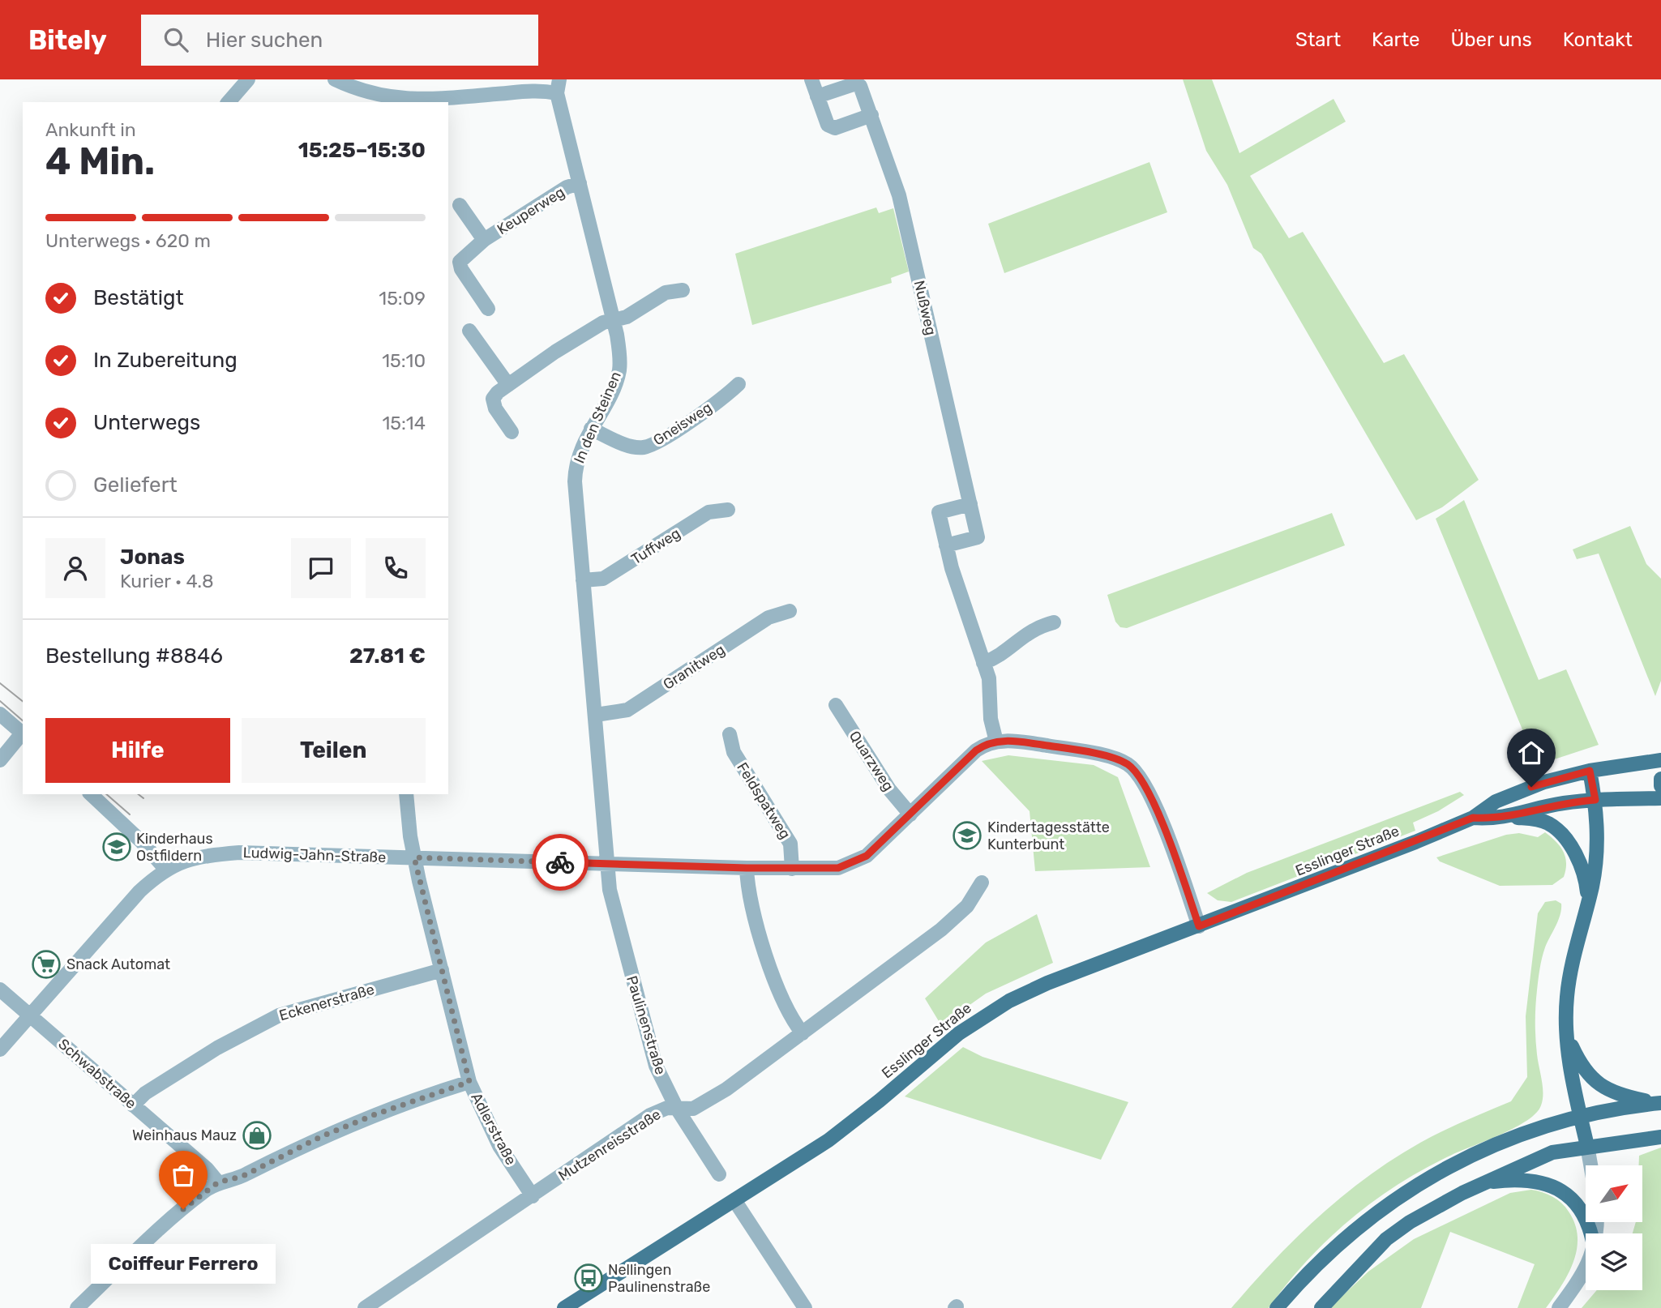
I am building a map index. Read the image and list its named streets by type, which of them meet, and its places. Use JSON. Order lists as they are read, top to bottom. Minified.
{"streets":{"main road":["Esslinger Straße"],"street":["Keuperweg","Nußweg","In den Steinen","Gneisweg","Tuffweg","Granitweg","Quarzweg","Feldspatweg","Ludwig-Jahn-Straße","Eckenerstraße","Paulinenstraße","Schwabstraße","Adlerstraße","Mutzenreisstraße"]},"crossings":[["Keuperweg","In den Steinen"],["In den Steinen","Gneisweg"],["In den Steinen","Tuffweg"],["In den Steinen","Granitweg"],["In den Steinen","Ludwig-Jahn-Straße"],["In den Steinen","Paulinenstraße"],["Quarzweg","Ludwig-Jahn-Straße"],["Feldspatweg","Ludwig-Jahn-Straße"],["Ludwig-Jahn-Straße","Paulinenstraße"],["Ludwig-Jahn-Straße","Adlerstraße"],["Eckenerstraße","Schwabstraße"],["Eckenerstraße","Adlerstraße"],["Paulinenstraße","Mutzenreisstraße"],["Adlerstraße","Mutzenreisstraße"]],"places":{"school or university":["Kindertagesstätte Kunterbunt","Kinderhaus Ostfildern"],"supermarket":["Snack Automat"],"shop":["Weinhaus Mauz"],"other":["Coiffeur Ferrero"],"bus stop":["Nellingen Paulinenstraße"]},"north":"top right","page":{"header":"Bitely","search":"Hier suchen","nav":["Start","Karte","Über uns","Kontakt"],"heading":["4 Min.","Ankunft in","15:25–15:30"],"panel":["Jonas","Kurier · 4.8","Bestellung #8846","27.81 €"],"bar":"Unterwegs · 620 m","list":[["Bestätigt","15:09"],["In Zubereitung","15:10"],["Unterwegs","15:14"],"Geliefert"],"buttons":["Hilfe","Teilen"],"bubble":"Coiffeur Ferrero"}}
